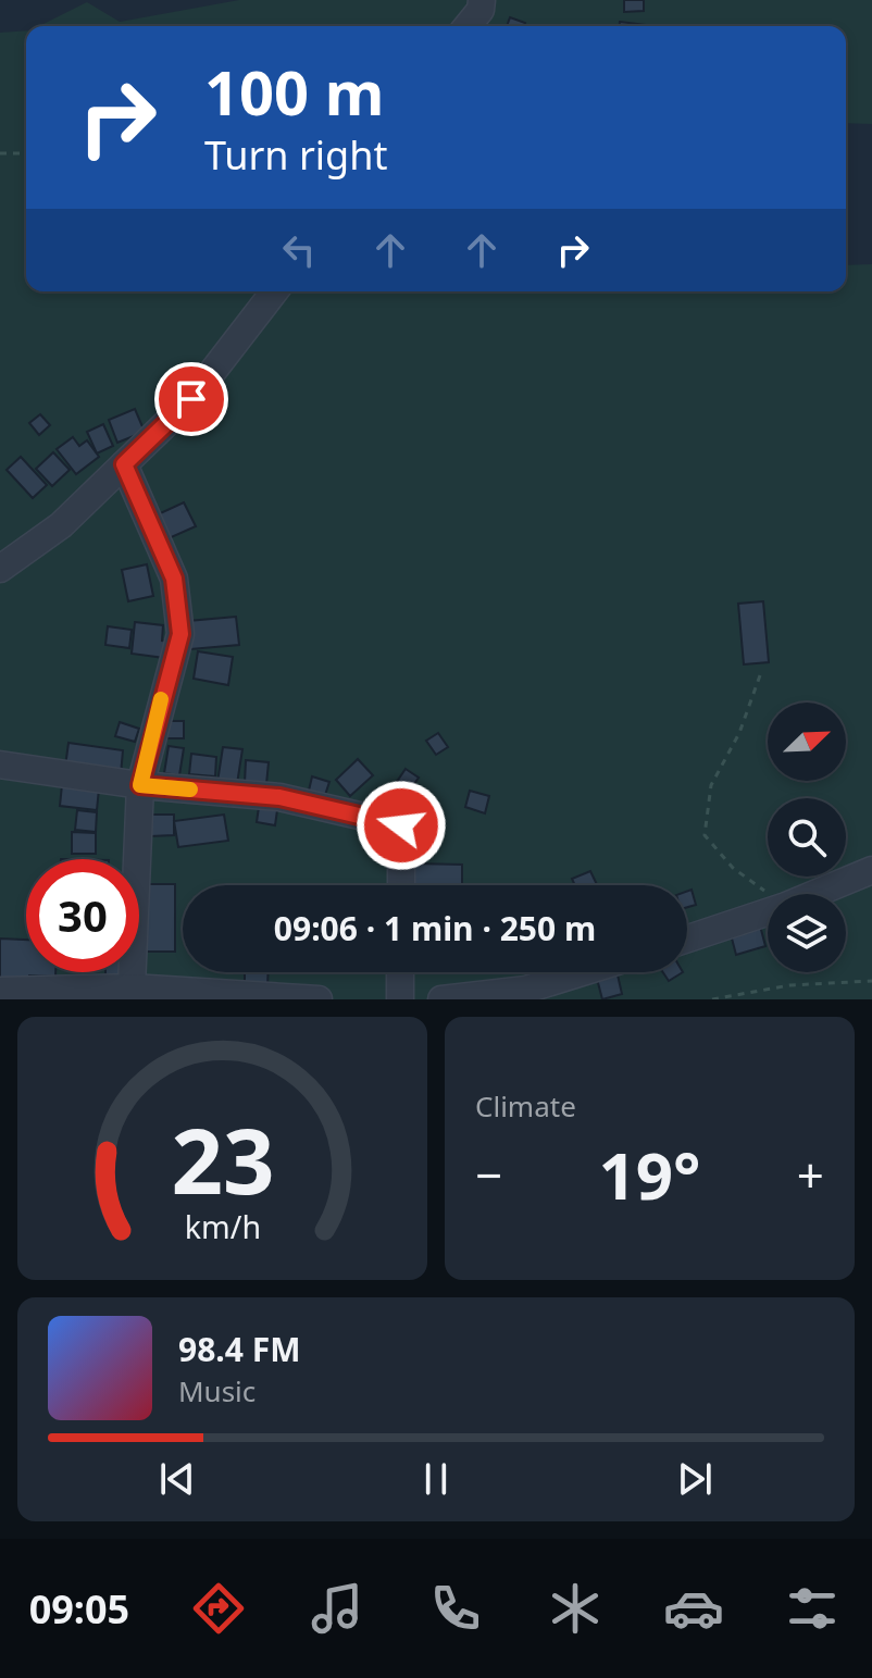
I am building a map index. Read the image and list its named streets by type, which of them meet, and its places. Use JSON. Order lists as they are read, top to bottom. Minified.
{"north":"top right","page":{"turn":["100 m","Turn right"],"limit":"30","trip":"09:06 · 1 min · 250 m","tile":"Climate","heat":["−","19°","+"],"song":["98.4 FM","Music"],"tabs":"09:05","gauge":["23","km/h"]}}
